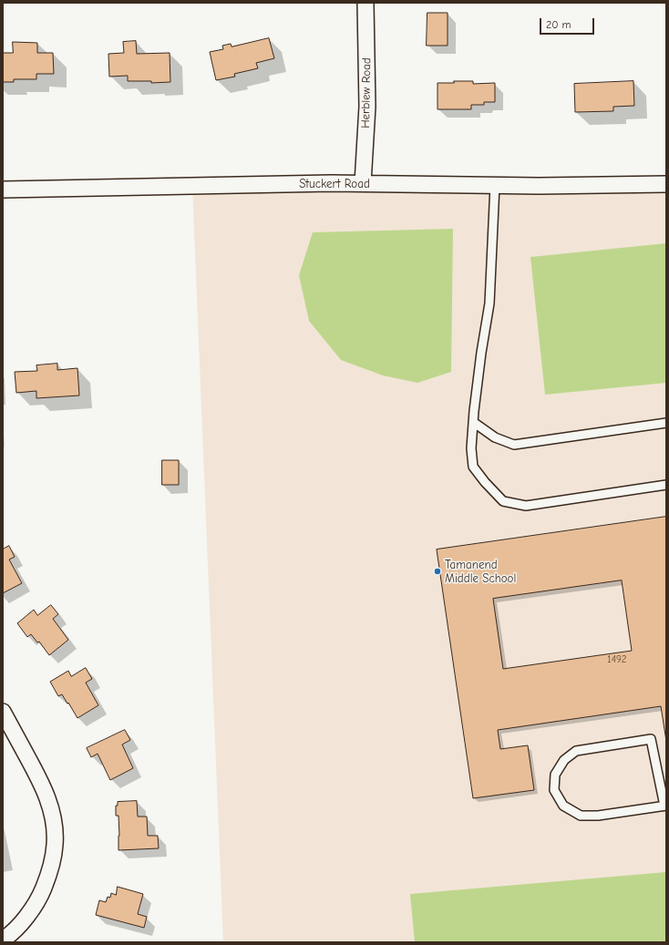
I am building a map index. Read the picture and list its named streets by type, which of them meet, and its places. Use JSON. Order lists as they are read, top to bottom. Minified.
{"streets":{"street":["Herblew Road","Stuckert Road"]},"crossings":[["Herblew Road","Stuckert Road"]],"places":["Tamanend Middle School"],"house_numbers":["1492"],"scale_bar":"20 m"}
